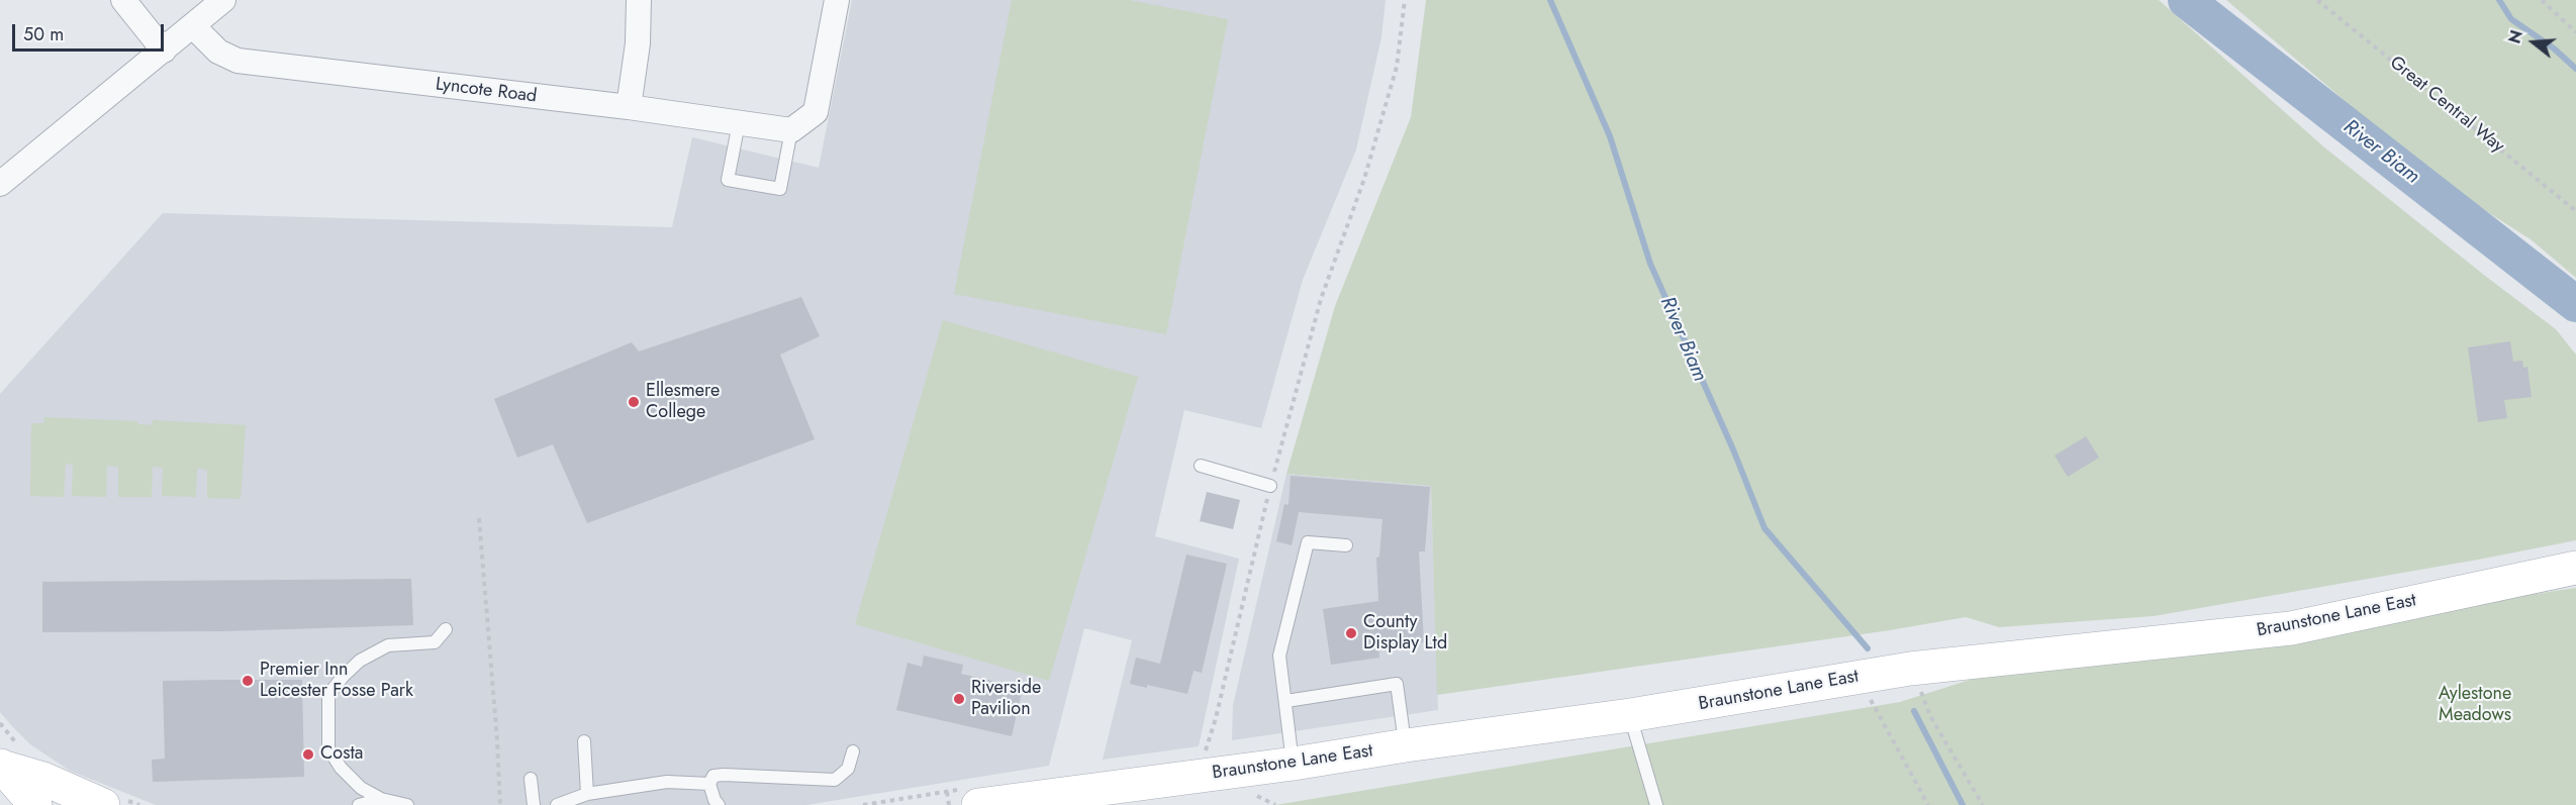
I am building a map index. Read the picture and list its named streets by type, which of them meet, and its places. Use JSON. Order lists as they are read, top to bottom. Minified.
{"streets":{"street":["Lyncote Road","Braunstone Lane East"],"path":["Great Central Way"]},"water":["River Biam"],"parks":["Aylestone Meadows"],"places":["Ellesmere College","County Display Ltd","Premier Inn Leicester Fosse Park","Riverside Pavilion","Costa"],"scale_bar":"50 m","north":"left"}
